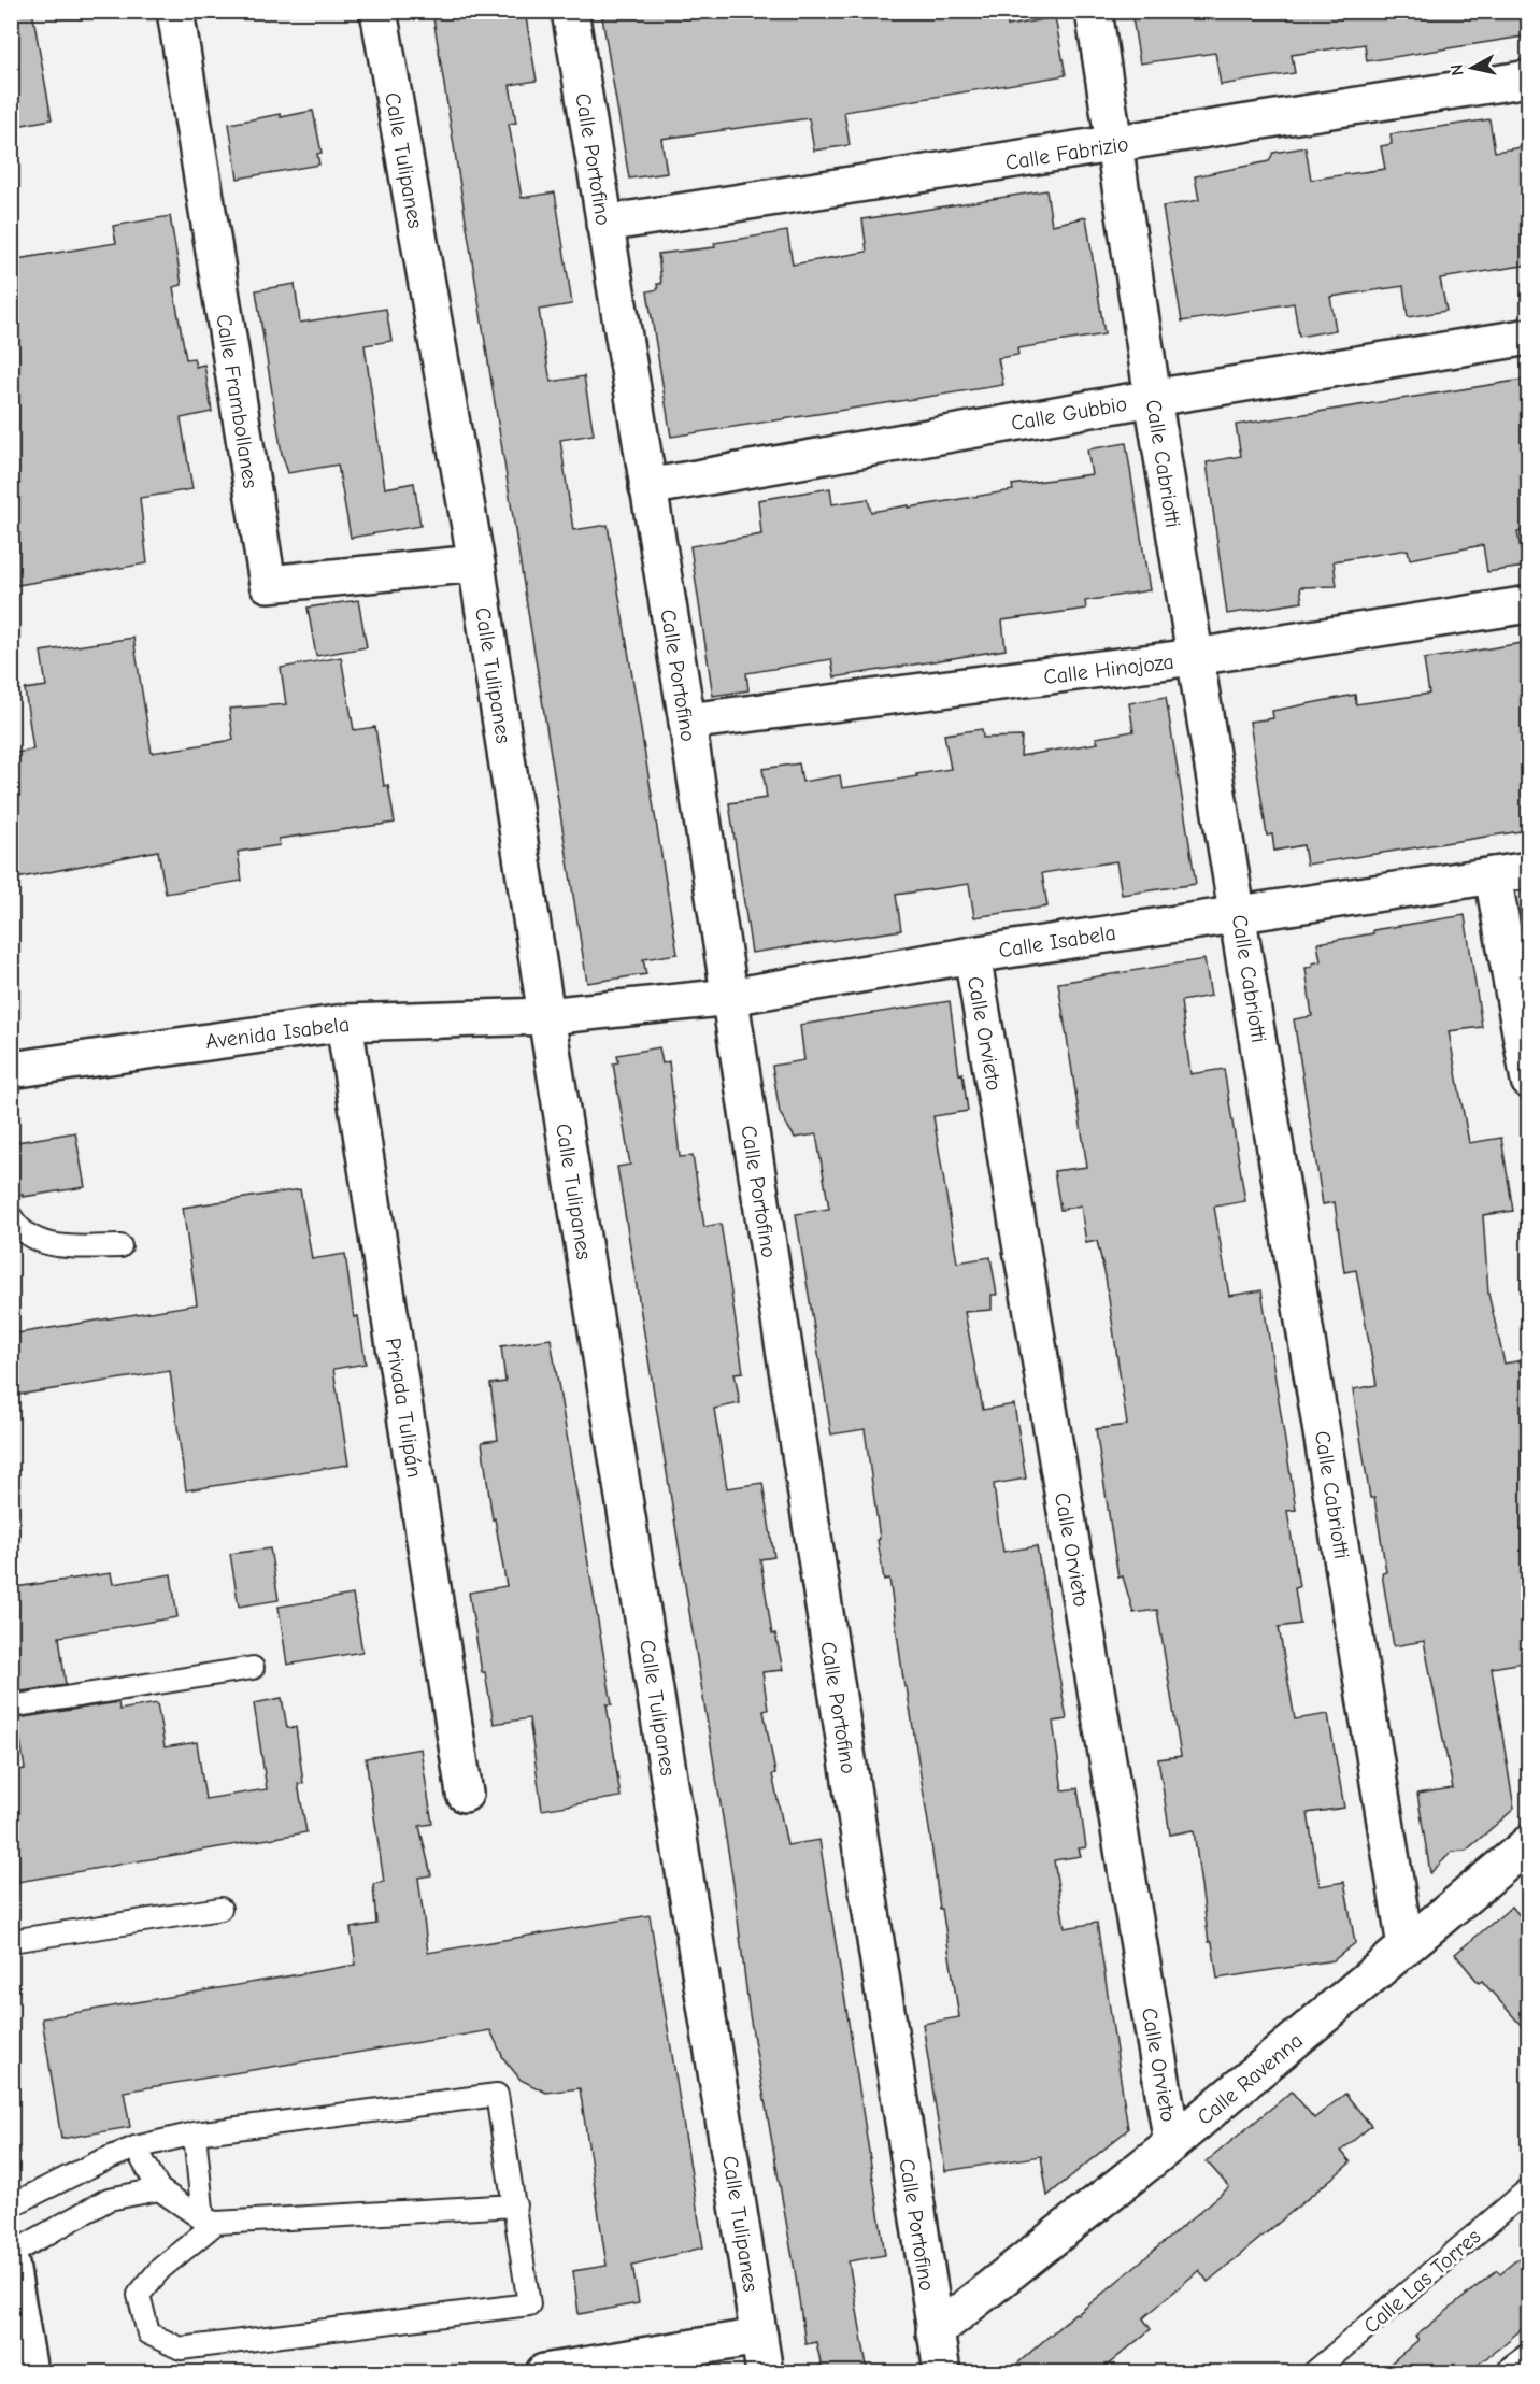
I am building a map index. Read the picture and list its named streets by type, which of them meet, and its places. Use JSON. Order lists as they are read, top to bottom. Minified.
{"streets":{"street":["Calle Fabrizio","Calle Portofino","Calle Tulipanes","Calle Frambollanes","Calle Gubbio","Calle Cabriotti","Calle Hinojoza","Calle Isabela","Avenida Isabela","Calle Orvieto","Privada Tulipán","Calle Ravenna"],"lane":["Calle Las Torres"]},"crossings":[["Calle Fabrizio","Calle Portofino"],["Calle Fabrizio","Calle Cabriotti"],["Calle Portofino","Calle Gubbio"],["Calle Portofino","Calle Hinojoza"],["Calle Portofino","Calle Isabela"],["Calle Portofino","Calle Ravenna"],["Calle Tulipanes","Calle Frambollanes"],["Calle Tulipanes","Calle Isabela"],["Calle Tulipanes","Avenida Isabela"],["Calle Gubbio","Calle Cabriotti"],["Calle Cabriotti","Calle Hinojoza"],["Calle Cabriotti","Calle Isabela"],["Calle Cabriotti","Calle Ravenna"],["Calle Isabela","Avenida Isabela"],["Calle Isabela","Calle Orvieto"],["Avenida Isabela","Privada Tulipán"],["Calle Orvieto","Calle Ravenna"]],"north":"left"}
